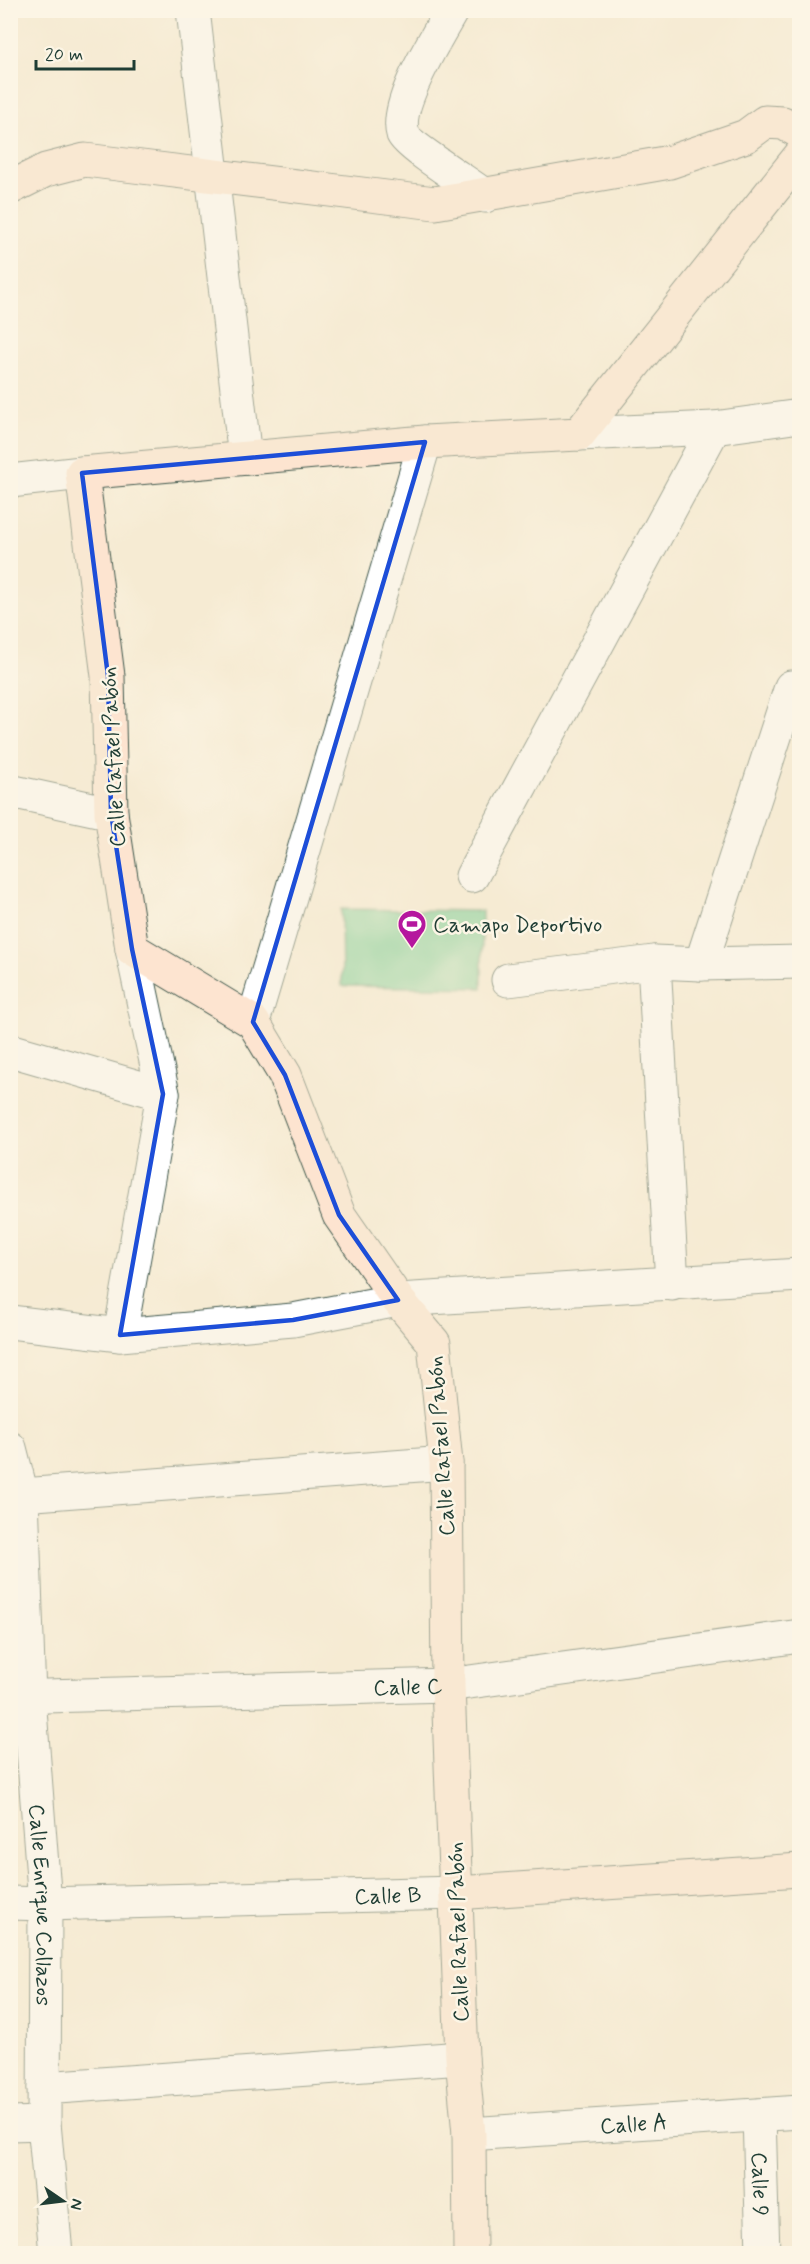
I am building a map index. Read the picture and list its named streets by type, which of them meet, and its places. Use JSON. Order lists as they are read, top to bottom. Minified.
{"streets":{"street":["Calle Rafael Pabón","Calle C","Calle B","Calle Enrique Collazos","Calle A","Calle 9"]},"crossings":[["Calle Rafael Pabón","Calle C"],["Calle Rafael Pabón","Calle B"],["Calle Rafael Pabón","Calle A"],["Calle C","Calle Enrique Collazos"],["Calle B","Calle Enrique Collazos"],["Calle A","Calle 9"]],"places":{"sports":["Camapo Deportivo"]},"scale_bar":"20 m","north":"right"}
